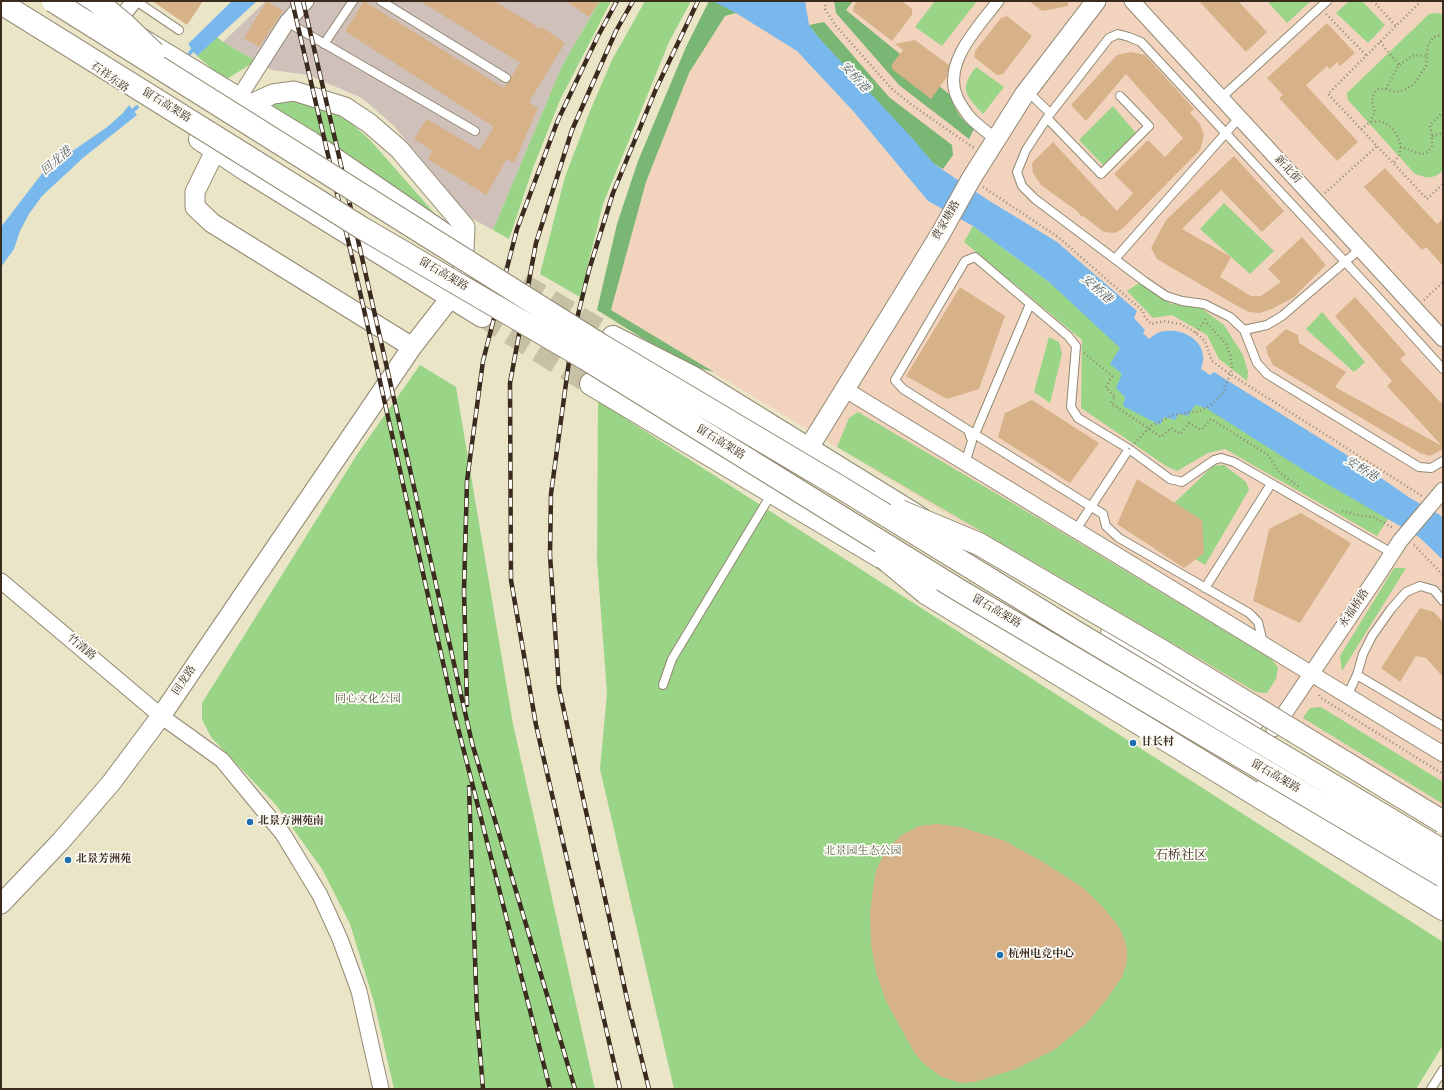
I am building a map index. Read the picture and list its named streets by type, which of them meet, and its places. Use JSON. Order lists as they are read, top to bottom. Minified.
{"streets":{"main road":["石祥东路","留石高架路"],"street":["新北街","费家塘路","永福桥路","竹清路","回龙路"]},"crossings":[["石祥东路","留石高架路"],["竹清路","回龙路"]],"districts":["石桥社区"],"water":["安桥港","回龙港"],"parks":["同心文化公园","北景园生态公园"],"places":["甘长村","北景方洲苑南","北景芳洲苑","杭州电竞中心"]}
